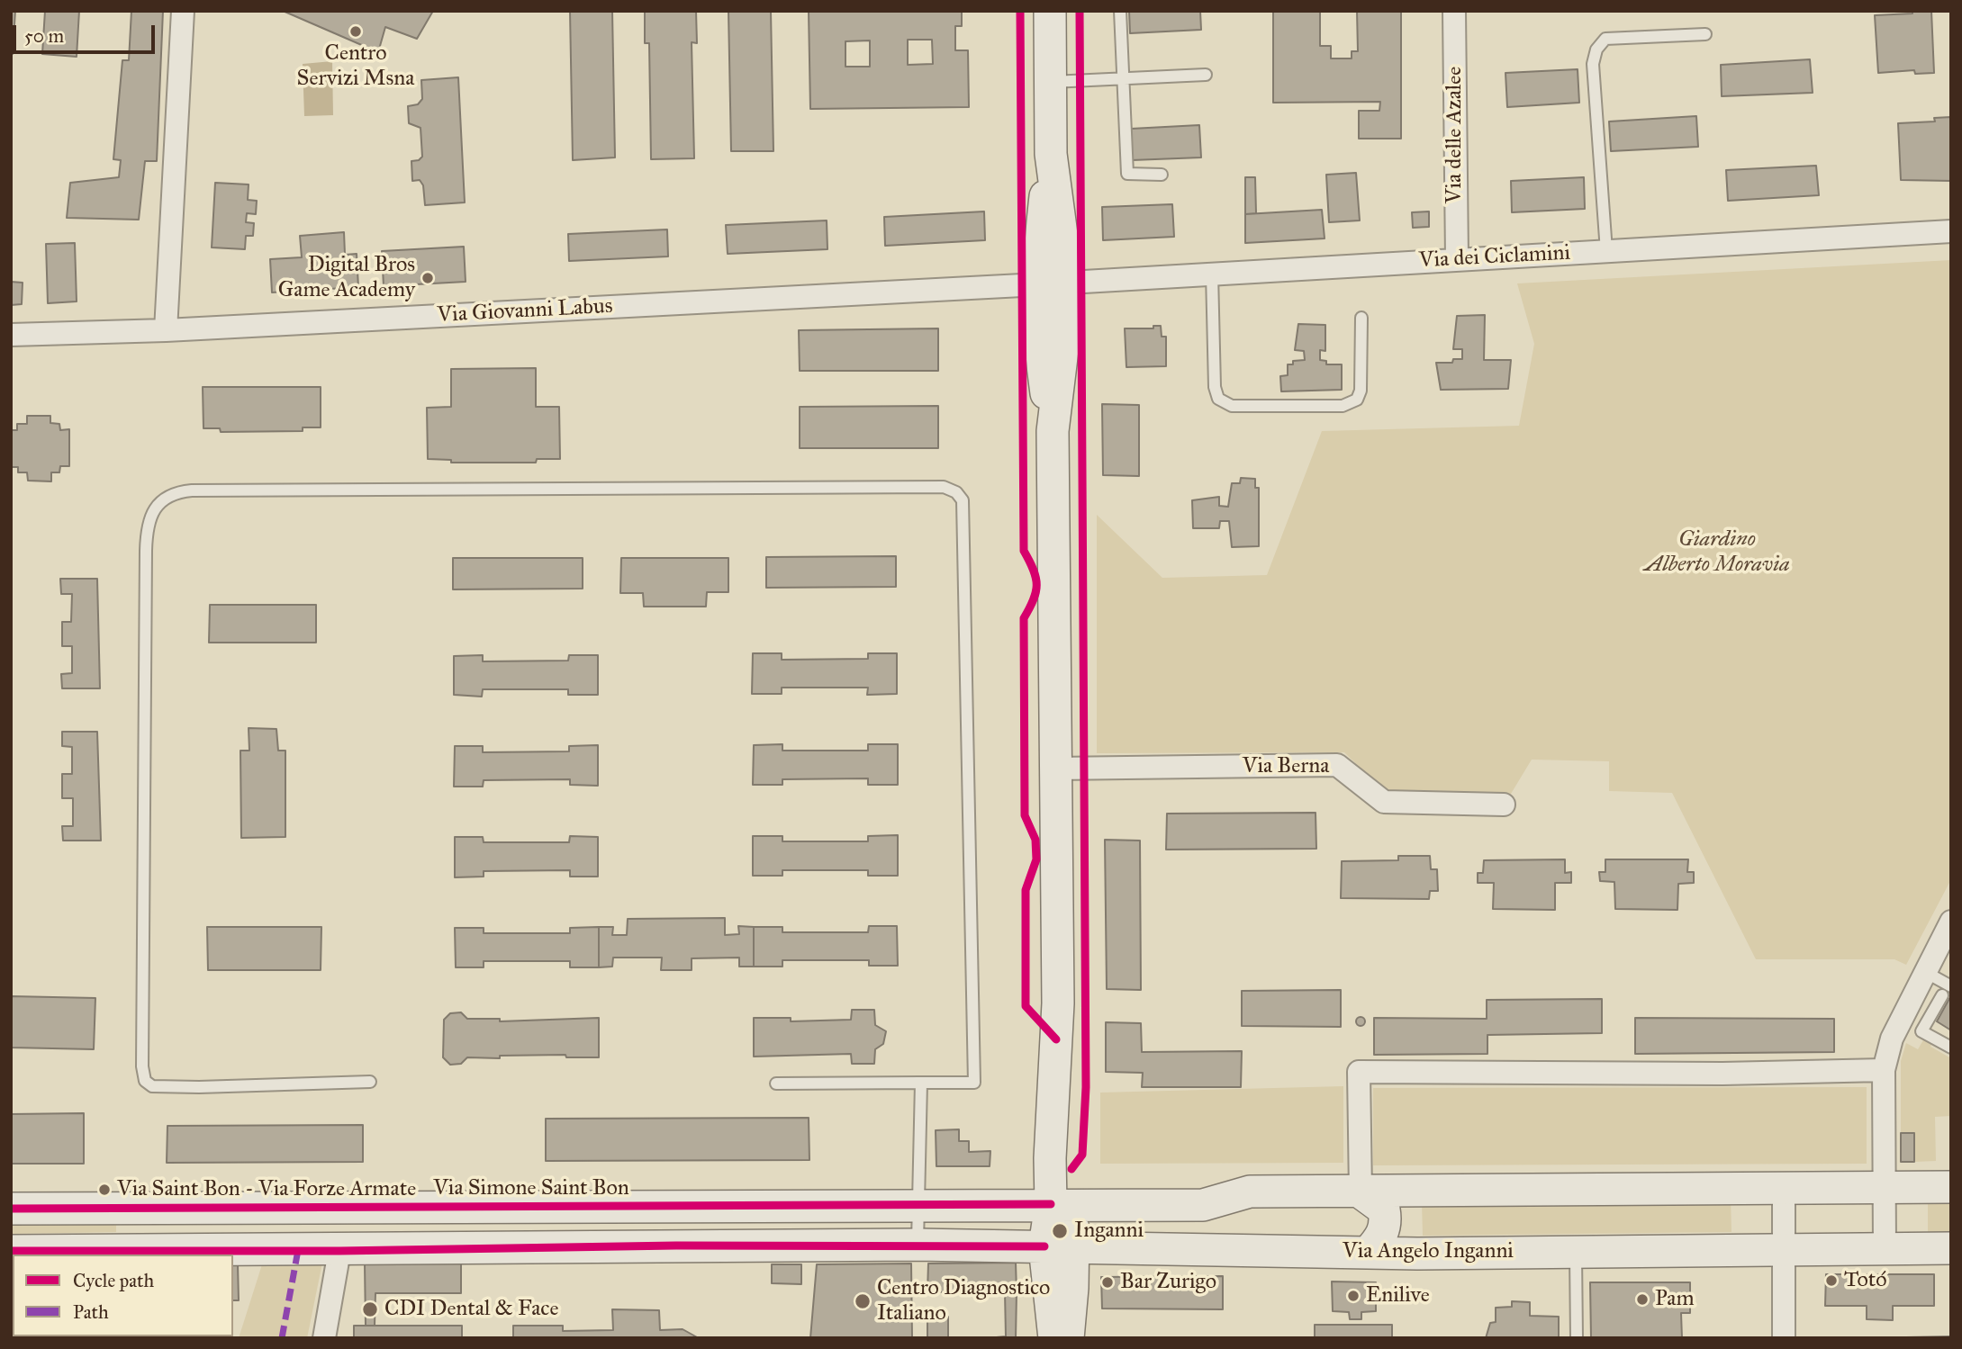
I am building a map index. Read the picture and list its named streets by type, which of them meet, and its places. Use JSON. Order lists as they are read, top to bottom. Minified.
{"streets":{"street":["Via delle Azalee","Via dei Ciclamini","Via Giovanni Labus","Via Berna","Via Simone Saint Bon","Via Angelo Inganni"]},"crossings":[["Via delle Azalee","Via dei Ciclamini"],["Via dei Ciclamini","Via Giovanni Labus"]],"parks":["Giardino Alberto Moravia"],"places":["Centro Servizi Msna","Digital Bros Game Academy","Via Saint Bon - Via Forze Armate","Inganni","Totó","Bar Zurigo","Enilive","Pam","Centro Diagnostico Italiano","CDI Dental & Face"],"legend":["Cycle path","Path"],"scale_bar":"50 m"}
